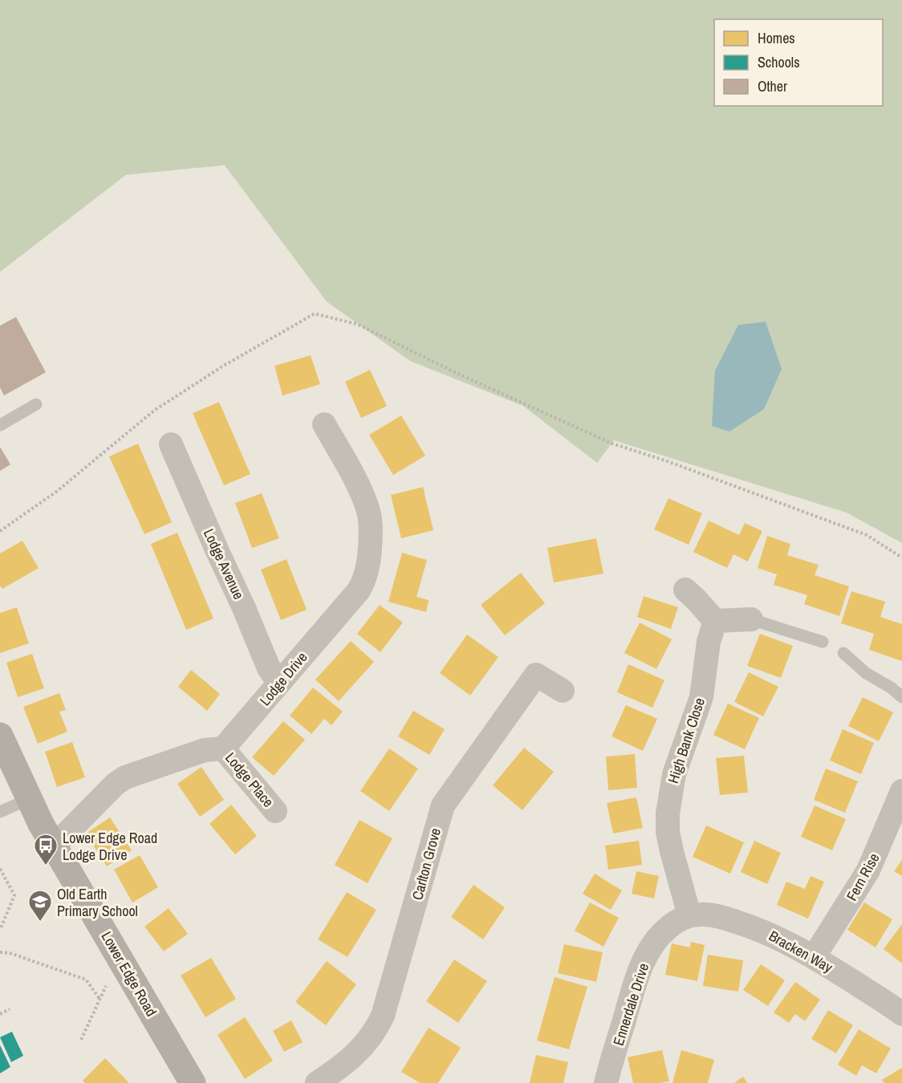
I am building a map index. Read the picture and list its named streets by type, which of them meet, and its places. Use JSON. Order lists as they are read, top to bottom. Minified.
{"streets":{"street":["Lodge Avenue","Lodge Drive","High Bank Close","Lodge Place","Carlton Grove","Fern Rise","Bracken Way","Lower Edge Road","Ennerdale Drive"]},"crossings":[["Lodge Avenue","Lodge Drive"],["Lodge Drive","Lodge Place"],["High Bank Close","Bracken Way"],["High Bank Close","Ennerdale Drive"],["Fern Rise","Bracken Way"],["Bracken Way","Ennerdale Drive"]],"places":{"bus stop":["Lower Edge Road Lodge Drive"],"school or university":["Old Earth Primary School"]},"legend":["Homes","Schools","Other"]}
